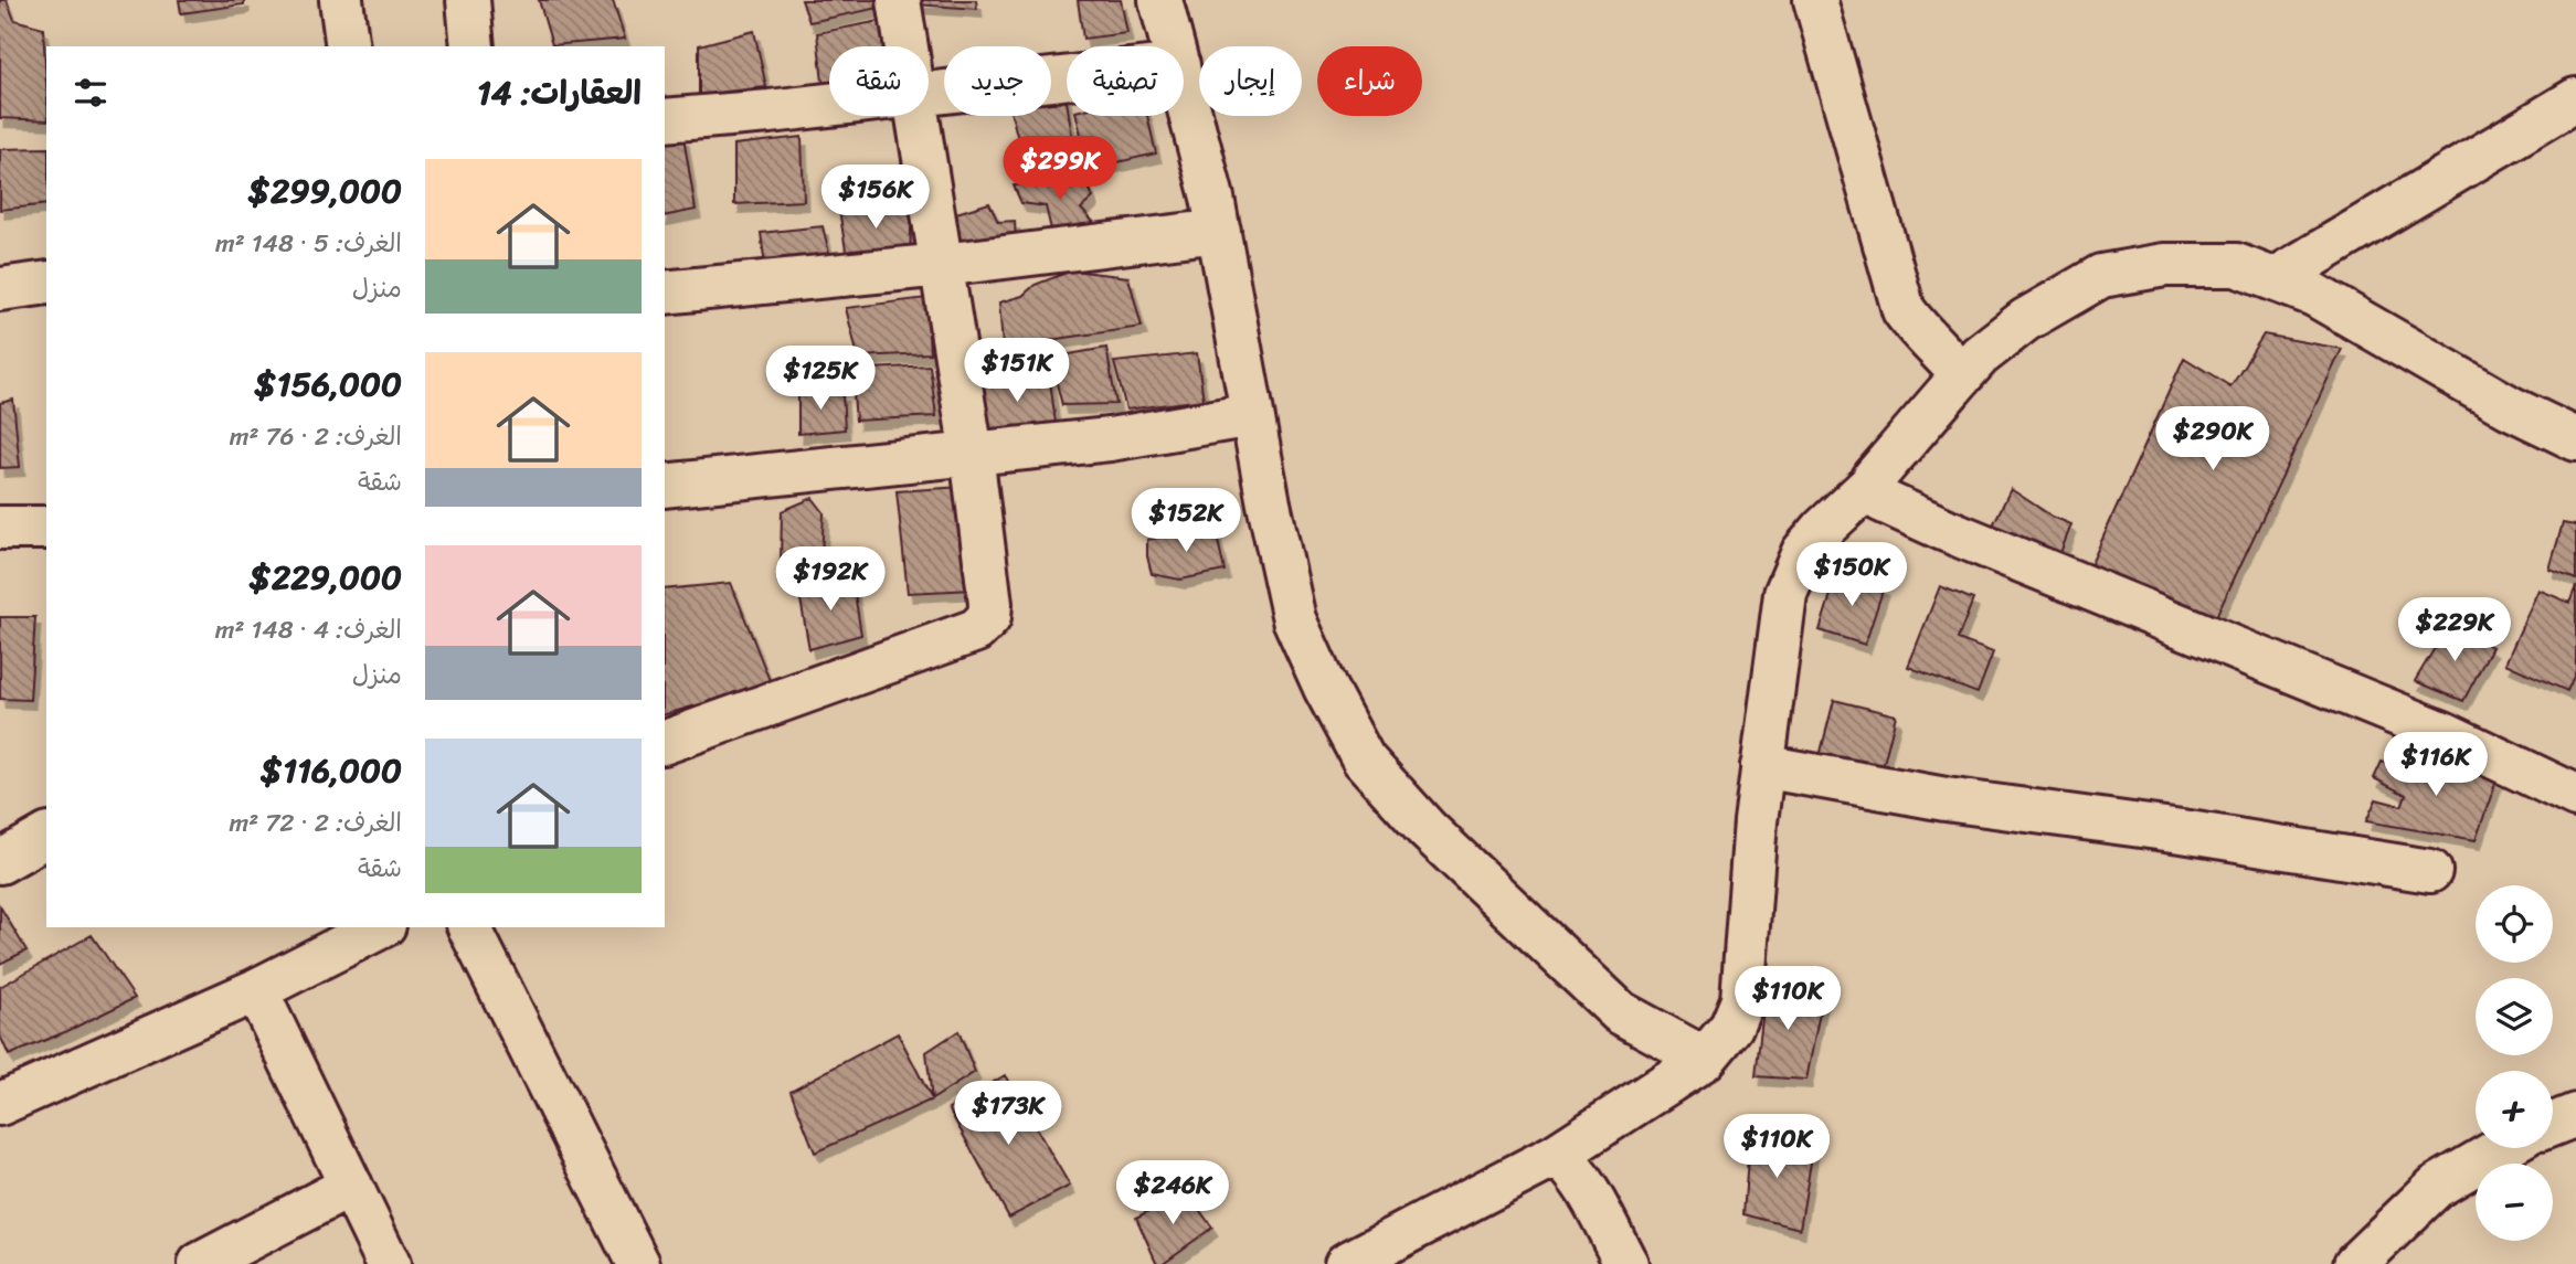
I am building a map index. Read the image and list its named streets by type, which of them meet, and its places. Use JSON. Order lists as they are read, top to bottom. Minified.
{"page":{"chip":["شراء","إيجار","تصفية","جديد","شقة"],"heading":"العقارات: 14","price":["$299K","$156K","$151K","$125K","$290K","$152K","$150K","$192K","$229K","$116K","$110K","$173K","$110K","$246K"],"list":[{"name":"$299,000","note":"الغرف: 5 · 148 m² · منزل"},{"name":"$156,000","note":"الغرف: 2 · 76 m² · شقة"},{"name":"$229,000","note":"الغرف: 4 · 148 m² · منزل"},{"name":"$116,000","note":"الغرف: 2 · 72 m² · شقة"}],"map_buttons":["+","−"]}}
